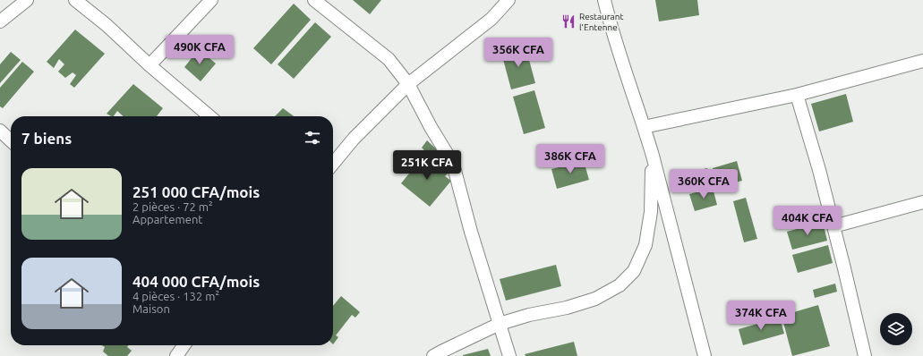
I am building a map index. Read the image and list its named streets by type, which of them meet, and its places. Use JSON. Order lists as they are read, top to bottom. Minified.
{"places":{"restaurant":["Restaurant l'Entenne"]},"page":{"price":["490K CFA","356K CFA","386K CFA","251K CFA","360K CFA","404K CFA","374K CFA"],"heading":"7 biens","list":[{"name":"251 000 CFA/mois","note":"2 pièces · 72 m² · Appartement"},{"name":"404 000 CFA/mois","note":"4 pièces · 132 m² · Maison"}]}}
